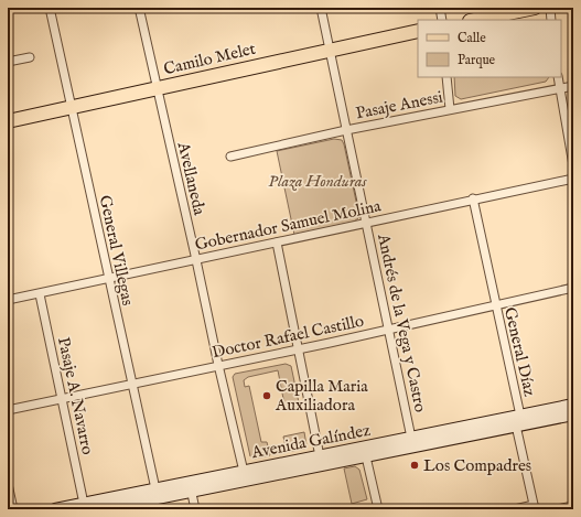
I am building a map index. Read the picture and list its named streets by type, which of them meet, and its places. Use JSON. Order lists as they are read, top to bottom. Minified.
{"streets":{"main road":["Camilo Melet","Avenida Galíndez"],"street":["Pasaje Anessi","Avellaneda","Gobernador Samuel Molina","General Villegas","Andrés de la Vega y Castro","Doctor Rafael Castillo","General Díaz","Pasaje A. Navarro"]},"crossings":[["Camilo Melet","Avellaneda"],["Camilo Melet","General Villegas"],["Camilo Melet","Andrés de la Vega y Castro"],["Pasaje Anessi","Andrés de la Vega y Castro"],["Avellaneda","Gobernador Samuel Molina"],["Avellaneda","Doctor Rafael Castillo"],["Avellaneda","Avenida Galíndez"],["Gobernador Samuel Molina","General Villegas"],["Gobernador Samuel Molina","Andrés de la Vega y Castro"],["Gobernador Samuel Molina","General Díaz"],["Gobernador Samuel Molina","Pasaje A. Navarro"],["General Villegas","Doctor Rafael Castillo"],["General Villegas","Avenida Galíndez"],["Andrés de la Vega y Castro","Doctor Rafael Castillo"],["Andrés de la Vega y Castro","Avenida Galíndez"],["Doctor Rafael Castillo","General Díaz"],["Doctor Rafael Castillo","Pasaje A. Navarro"],["General Díaz","Avenida Galíndez"],["Pasaje A. Navarro","Avenida Galíndez"]],"parks":["Plaza Honduras"],"places":["Capilla Maria Auxiliadora","Los Compadres"],"legend":["Calle","Parque"]}
